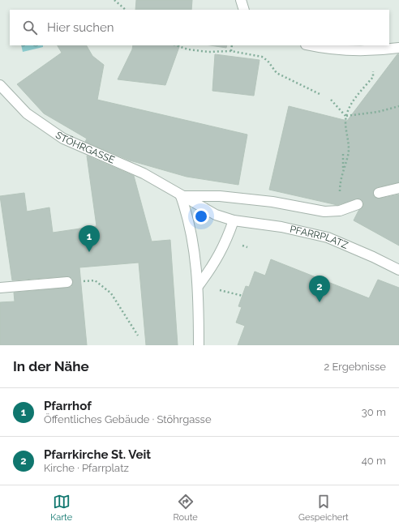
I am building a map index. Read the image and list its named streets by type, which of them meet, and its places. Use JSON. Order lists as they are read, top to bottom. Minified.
{"streets":{"street":["STÖHRGASSE","PFARRPLATZ"]},"crossings":[["STÖHRGASSE","PFARRPLATZ"]],"page":{"search":"Hier suchen","pins":["1","2"],"heading":["In der Nähe","2 Ergebnisse"],"list":[{"mark":"1","name":"Pfarrhof","note":"Öffentliches Gebäude · Stöhrgasse","value":"30 m"},{"mark":"2","name":"Pfarrkirche St. Veit","note":"Kirche · Pfarrplatz","value":"40 m"}],"nav":["Karte","Route","Gespeichert"]}}
